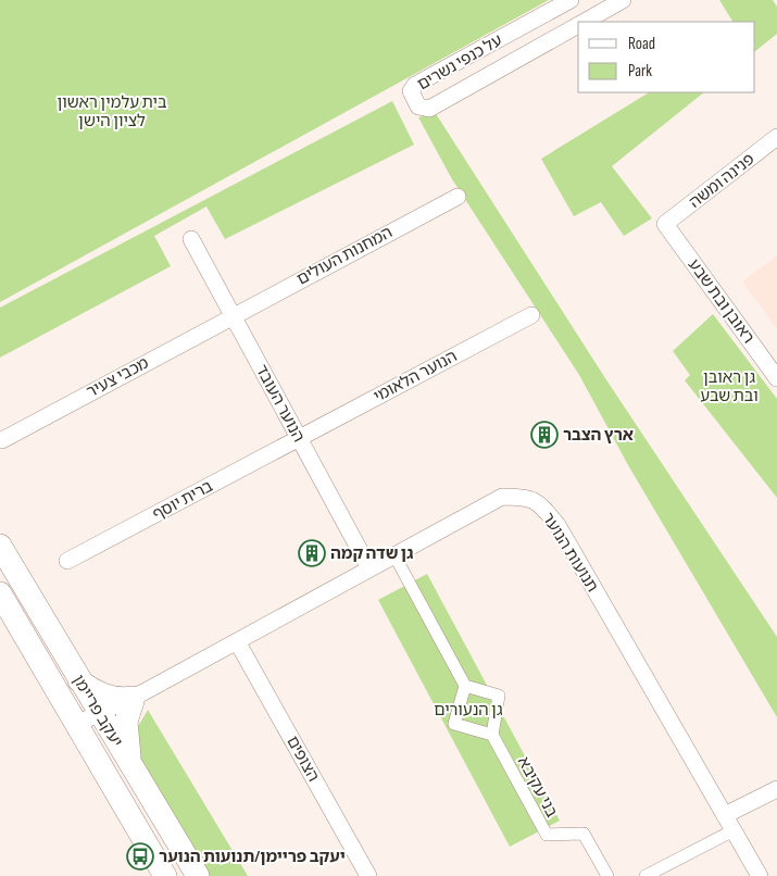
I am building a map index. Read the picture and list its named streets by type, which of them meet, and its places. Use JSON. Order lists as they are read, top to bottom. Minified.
{"streets":{"main road":["יעקב פריימן"],"street":["על כנפי נשרים","פנינה ומשה","המחנות העולים","ראובן ובת שבע","הנוער הלאומי","מכבי צעיר","הנוער העובד","ברית יוסף","תנועות הנוער","הצופים","בני עקיבא"]},"crossings":[["פנינה ומשה","ראובן ובת שבע"],["המחנות העולים","מכבי צעיר"],["המחנות העולים","הנוער העובד"],["הנוער הלאומי","הנוער העובד"],["הנוער הלאומי","ברית יוסף"],["מכבי צעיר","הנוער העובד"],["הנוער העובד","ברית יוסף"],["הנוער העובד","תנועות הנוער"],["תנועות הנוער","יעקב פריימן"],["תנועות הנוער","הצופים"]],"parks":["בית עלמין ראשון לציון הישן","גן ראובן ובת שבע","גן הנעורים"],"places":{"building":["ארץ הצבר","גן שדה קמה"],"bus stop":["יעקב פריימן/תנועות הנוער"]},"legend":["Road","Park"]}
